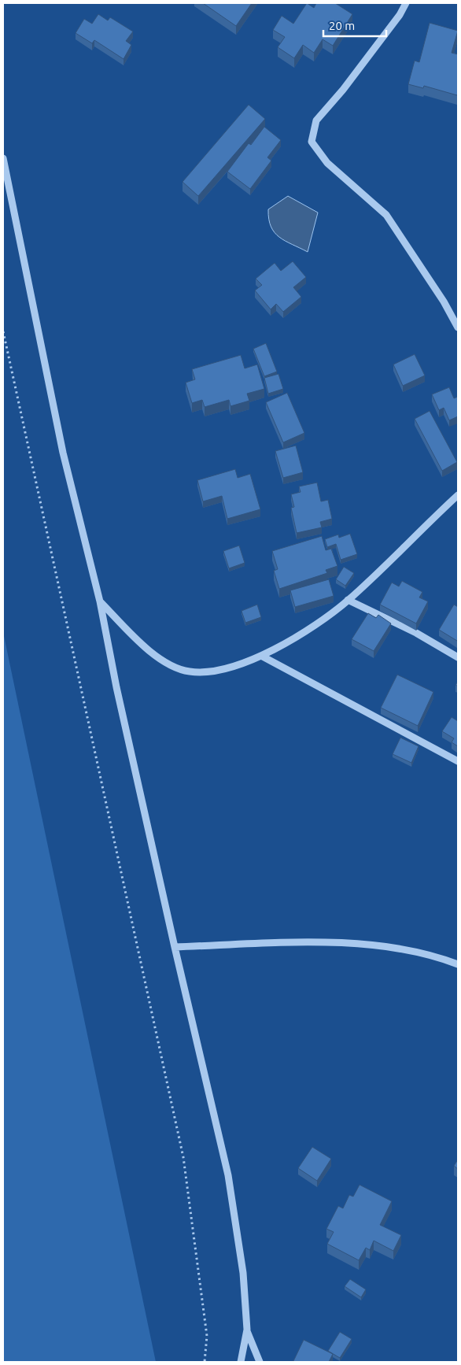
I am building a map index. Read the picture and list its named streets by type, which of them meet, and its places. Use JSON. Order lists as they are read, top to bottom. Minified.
{"scale_bar":"20 m"}
